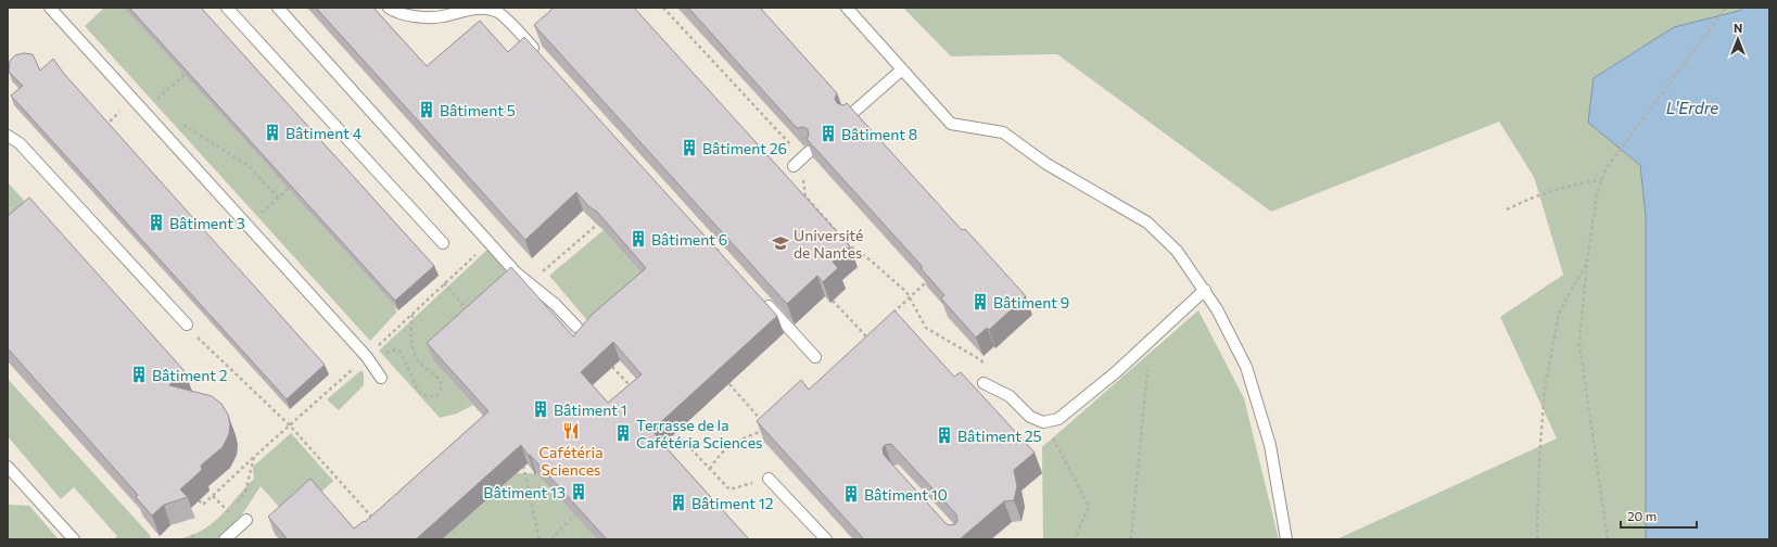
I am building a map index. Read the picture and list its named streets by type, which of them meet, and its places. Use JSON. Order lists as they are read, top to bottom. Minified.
{"water":["L'Erdre"],"places":{"building":["Bâtiment 5","Bâtiment 4","Bâtiment 8","Bâtiment 26","Bâtiment 3","Bâtiment 6","Bâtiment 9","Bâtiment 2","Bâtiment 1","Terrasse de la Cafétéria Sciences","Bâtiment 25","Bâtiment 13","Bâtiment 10","Bâtiment 12"],"school or university":["Université de Nantes"],"restaurant":["Cafétéria Sciences"]},"scale_bar":"20 m","north":"top"}
